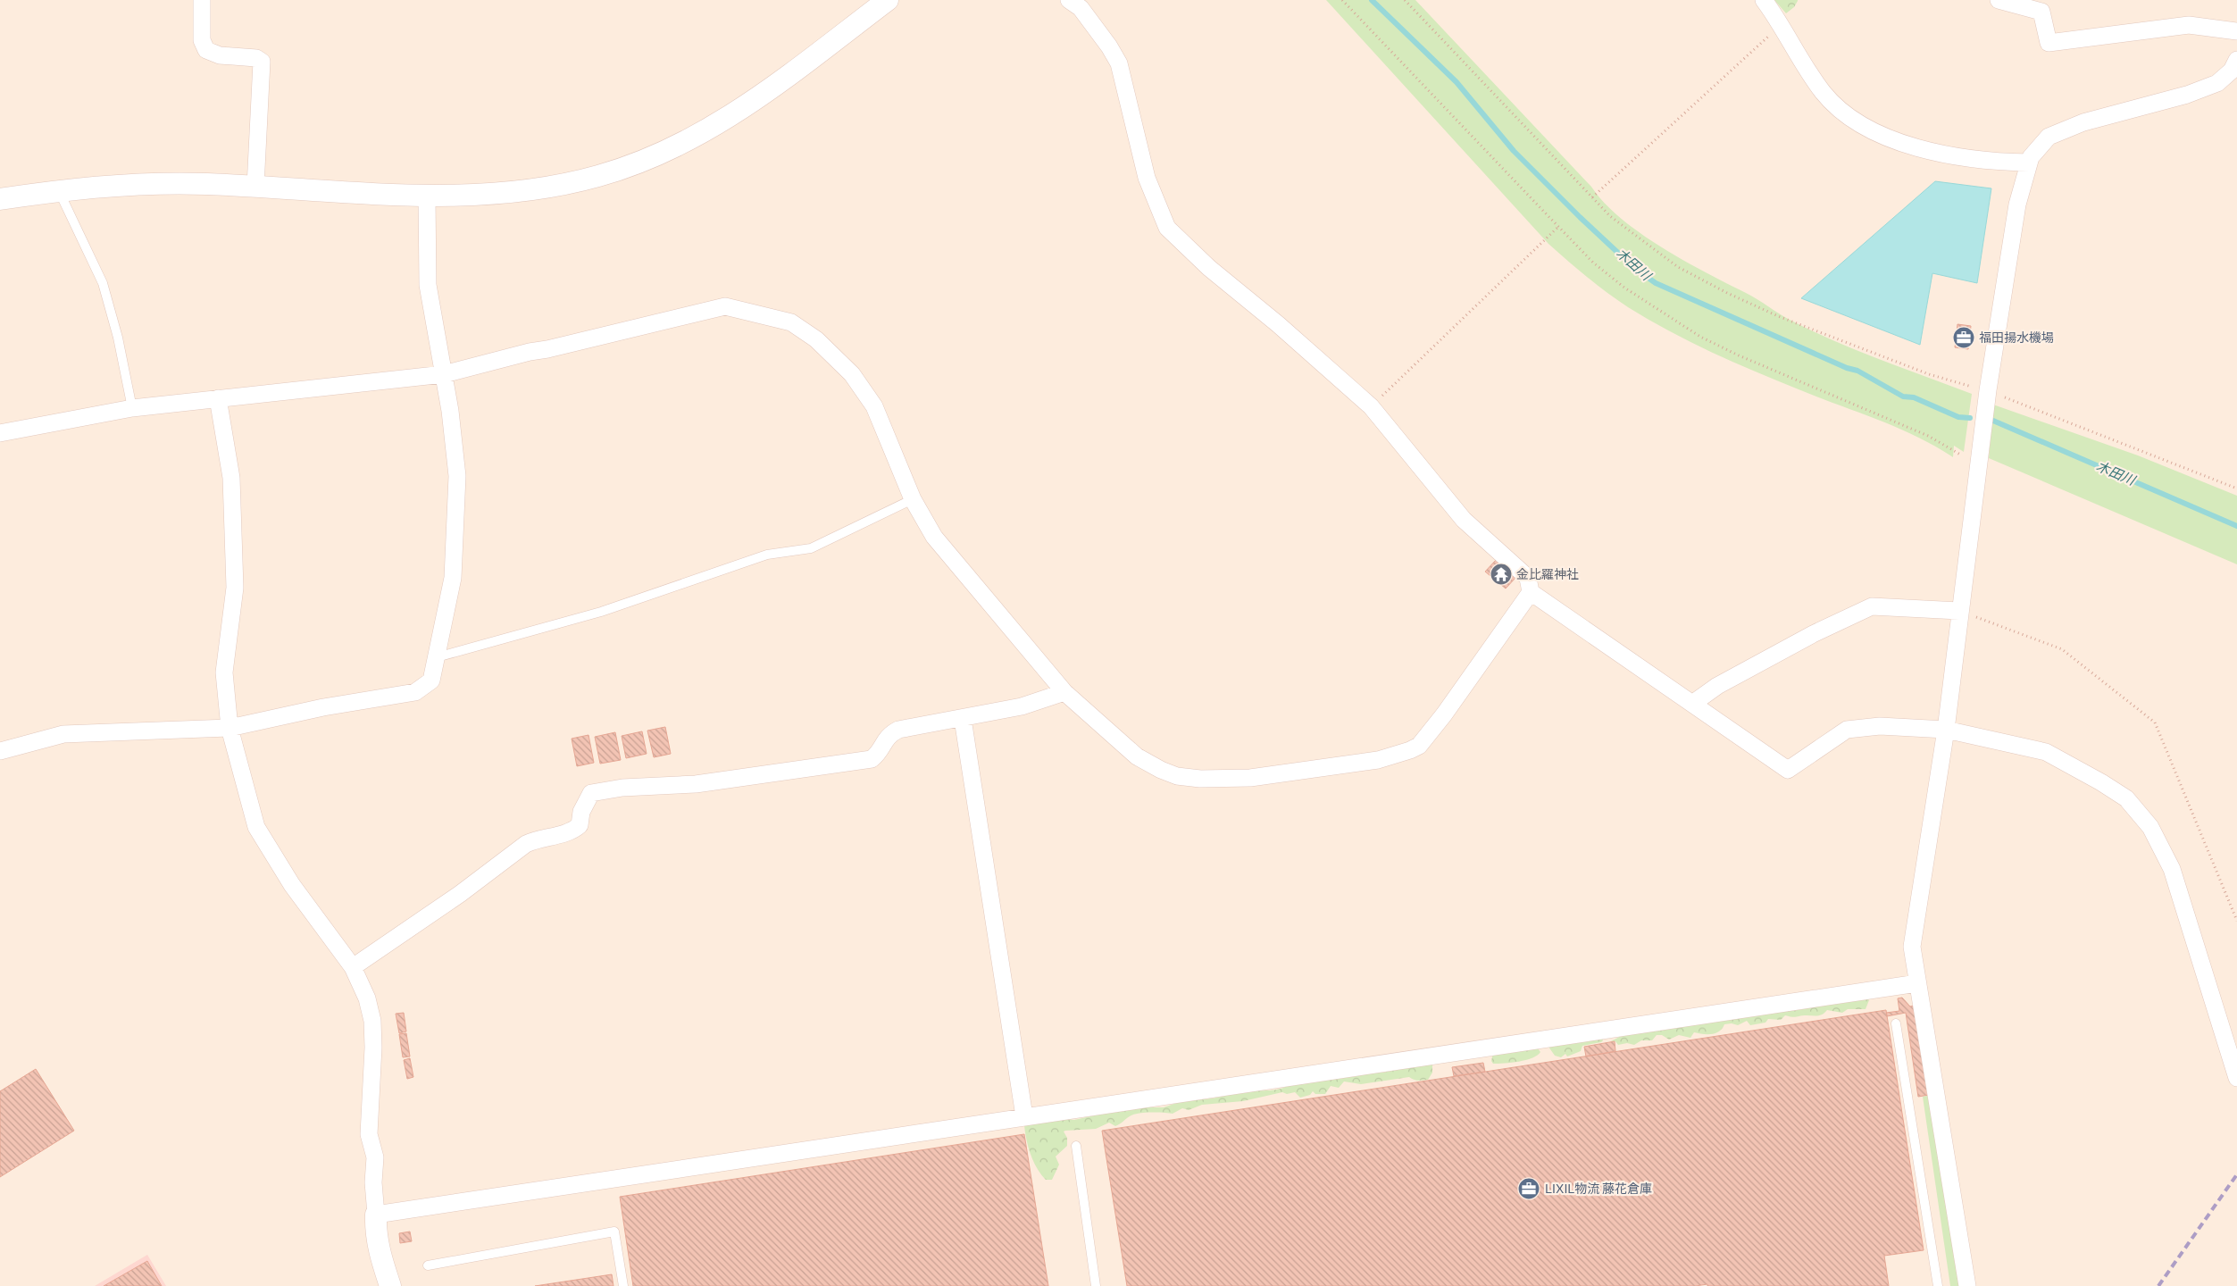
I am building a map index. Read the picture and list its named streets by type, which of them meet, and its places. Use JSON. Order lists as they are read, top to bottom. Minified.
{"water":["木田川"],"places":{"office":["福田揚水機場","LIXIL物流 藤花倉庫"],"temple":["金比羅神社"]}}
